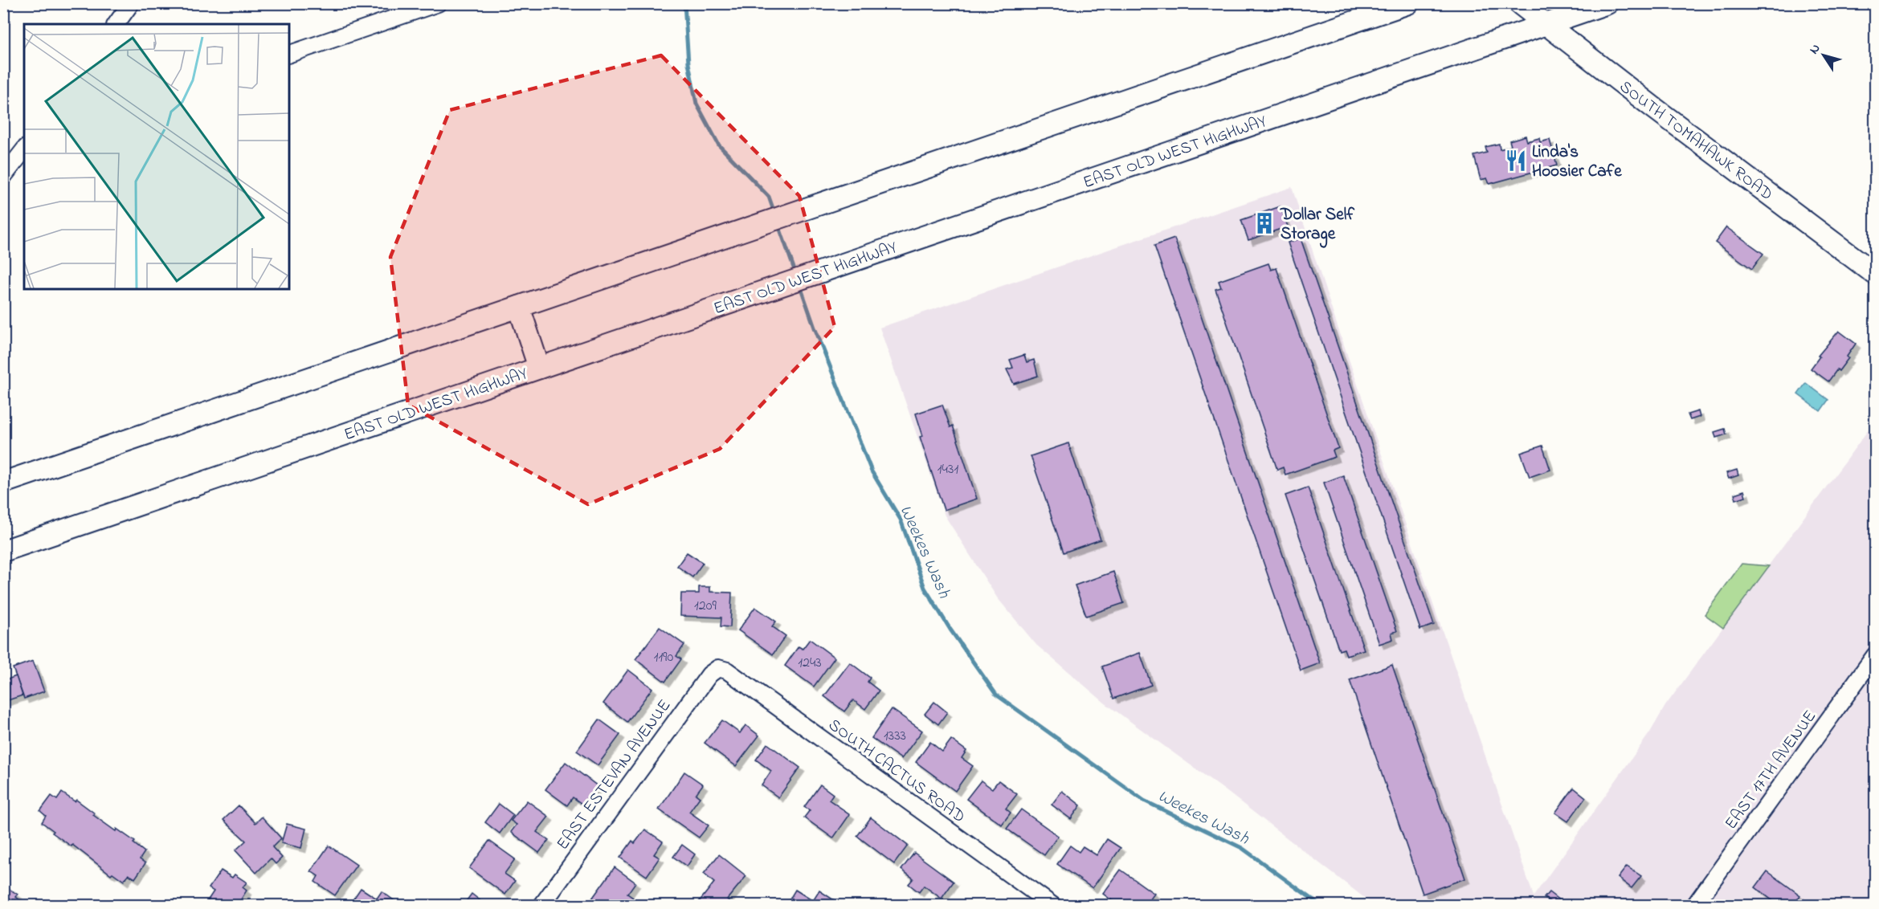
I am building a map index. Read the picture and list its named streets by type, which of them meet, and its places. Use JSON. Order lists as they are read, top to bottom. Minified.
{"streets":{"main road":["SOUTH TOMAHAWK ROAD","EAST OLD WEST HIGHWAY"],"street":["EAST 17TH AVENUE","SOUTH CACTUS ROAD","EAST ESTEVAN AVENUE"]},"crossings":[["SOUTH TOMAHAWK ROAD","EAST OLD WEST HIGHWAY"],["SOUTH CACTUS ROAD","EAST ESTEVAN AVENUE"]],"water":["Weekes Wash"],"places":{"restaurant":["Linda's Hoosier Cafe"],"building":["Dollar Self Storage"]},"house_numbers":["1431","1209","1190","1243","1333"],"north":"top left"}
